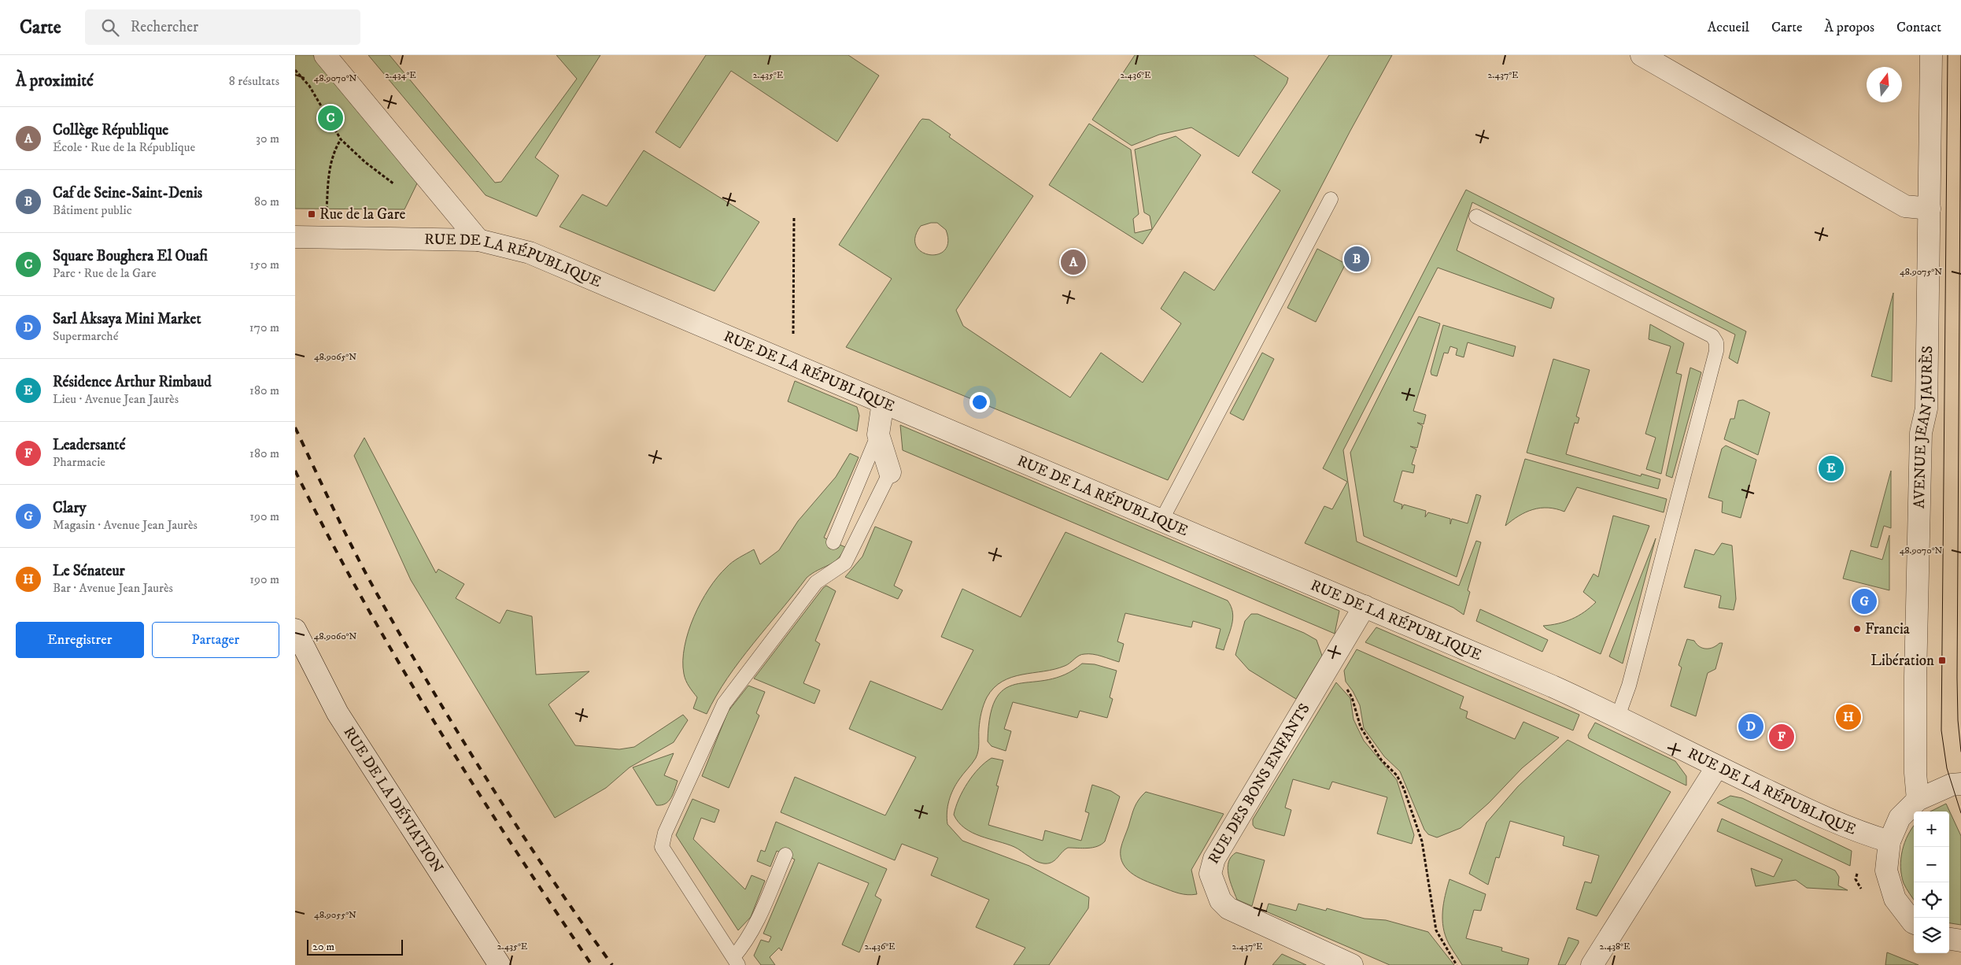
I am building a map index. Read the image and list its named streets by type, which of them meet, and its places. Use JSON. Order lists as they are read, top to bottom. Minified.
{"streets":{"street":["RUE DE LA RÉPUBLIQUE","AVENUE JEAN JAURÈS","RUE DES BONS ENFANTS","RUE DE LA DÉVIATION"]},"crossings":[["RUE DE LA RÉPUBLIQUE","RUE DES BONS ENFANTS"]],"places":{"transit":["Rue de la Gare","Libération"],"other":["Francia"]},"scale_bar":"20 m","north":"top","page":{"header":"Carte","search":"Rechercher","nav":["Accueil","Carte","À propos","Contact"],"heading":["À proximité","8 résultats"],"pins":["C","B","A","E","G","H","D","F"],"list":[{"mark":"A","name":"Collège République","note":"École · Rue de la République","value":"30 m"},{"mark":"B","name":"Caf de Seine-Saint-Denis","note":"Bâtiment public","value":"80 m"},{"mark":"C","name":"Square Boughera El Ouafi","note":"Parc · Rue de la Gare","value":"150 m"},{"mark":"D","name":"Sarl Aksaya Mini Market","note":"Supermarché","value":"170 m"},{"mark":"E","name":"Résidence Arthur Rimbaud","note":"Lieu · Avenue Jean Jaurès","value":"180 m"},{"mark":"F","name":"Leadersanté","note":"Pharmacie","value":"180 m"},{"mark":"G","name":"Clary","note":"Magasin · Avenue Jean Jaurès","value":"190 m"},{"mark":"H","name":"Le Sénateur","note":"Bar · Avenue Jean Jaurès","value":"190 m"}],"buttons":["Enregistrer","Partager"],"map_buttons":["+","−"],"scale":"20 m"},"coordinates":["2.434°E","2.435°E","2.436°E","2.437°E","48.9070°N","48.9075°N","48.9065°N","48.9060°N","48.9055°N","2.438°E"]}
